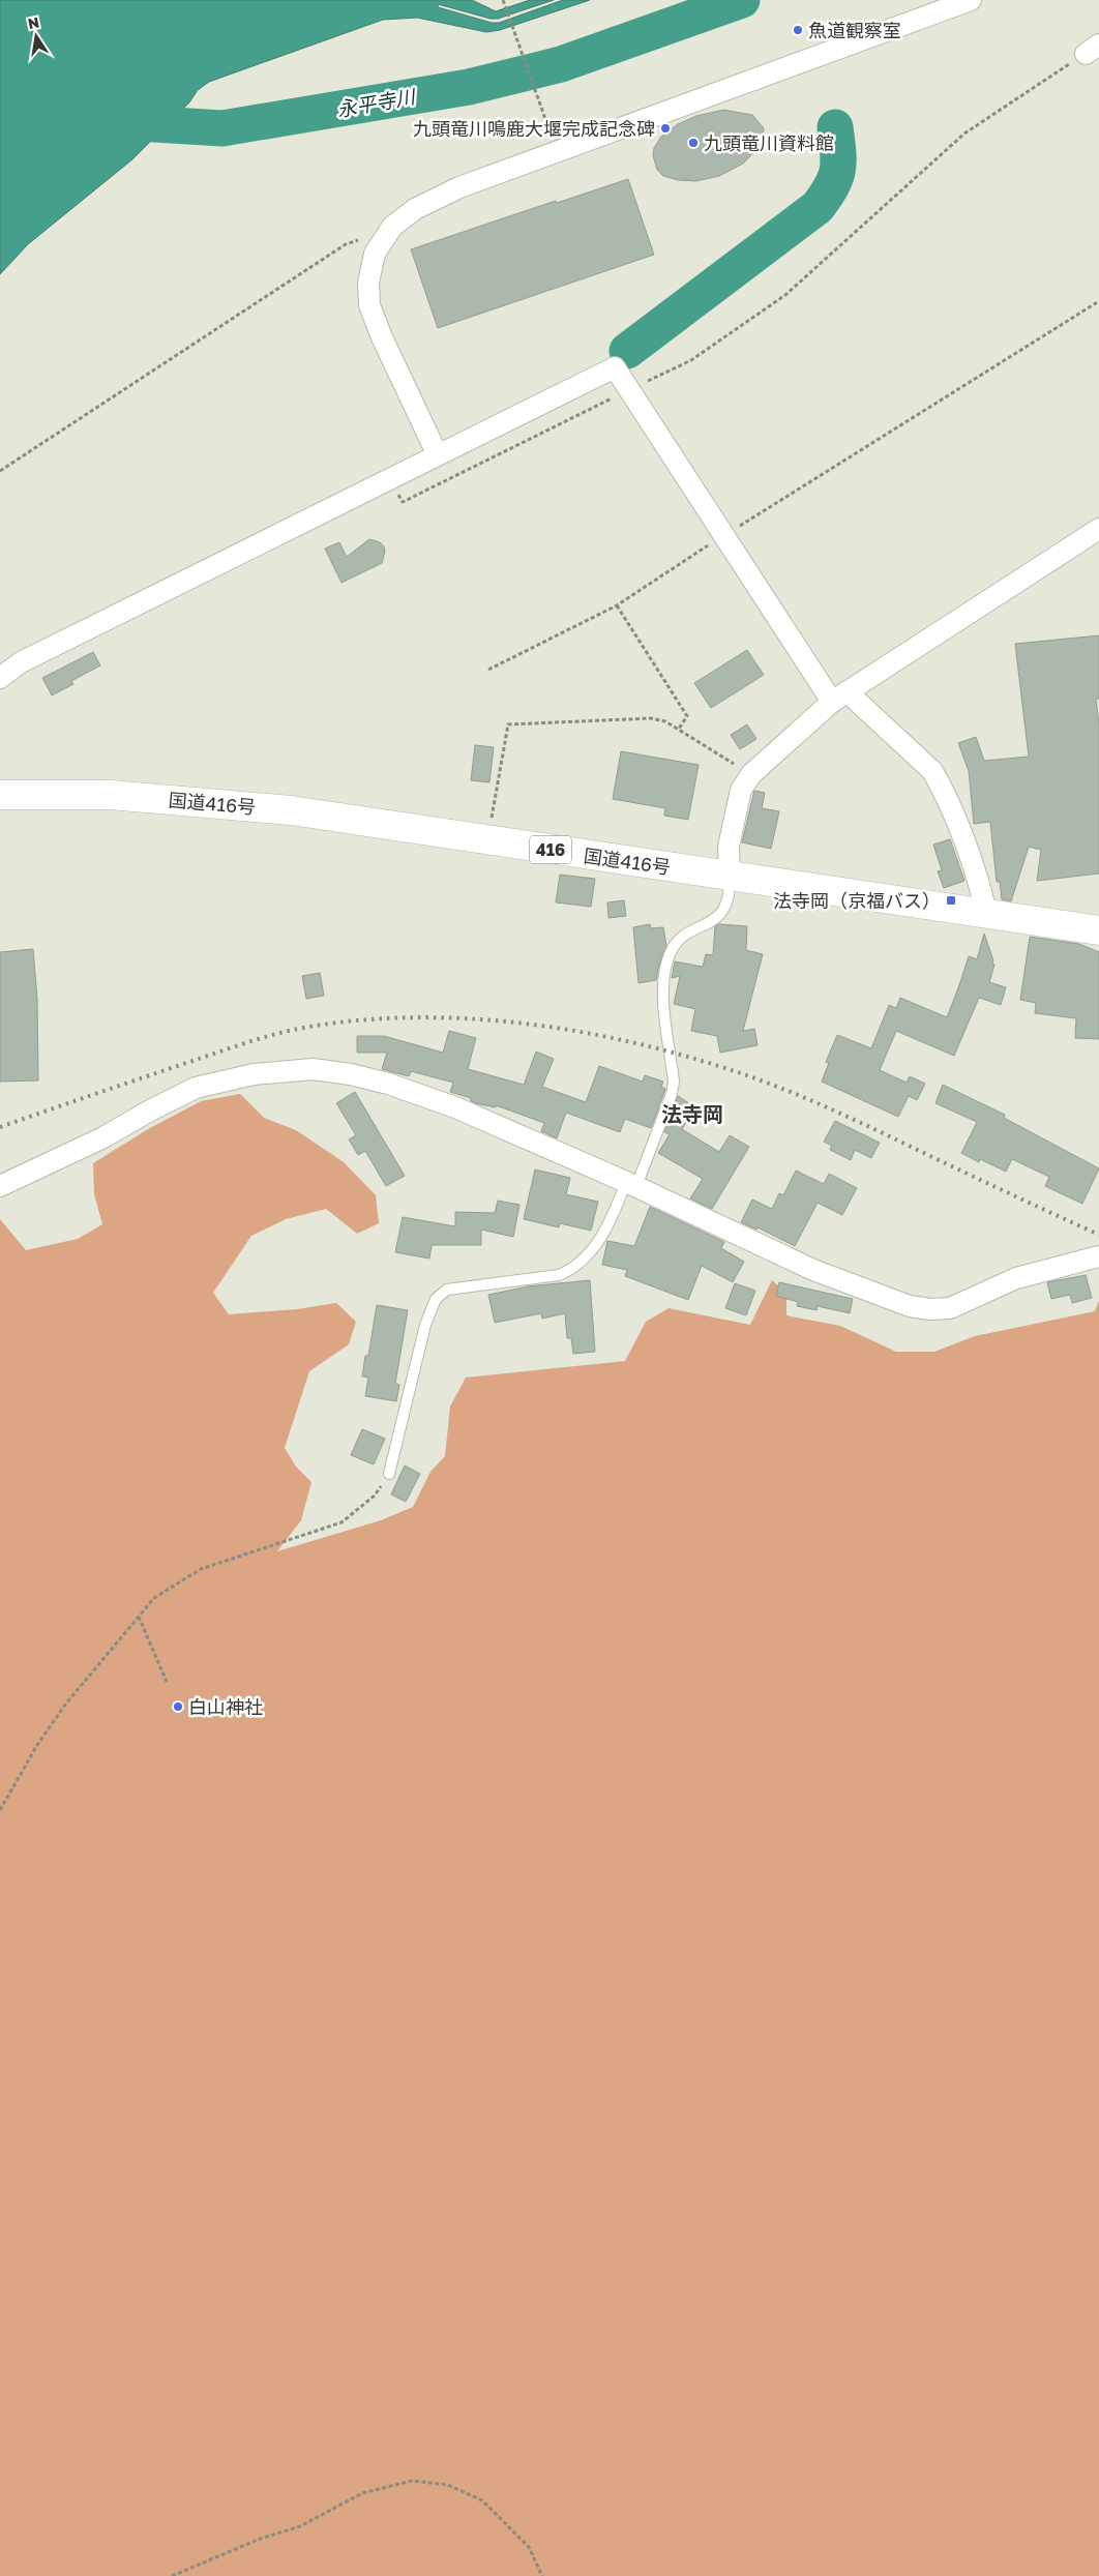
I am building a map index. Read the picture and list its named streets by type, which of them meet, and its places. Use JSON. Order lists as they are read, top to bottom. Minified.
{"streets":{"highway":["国道416号","416"]},"districts":["法寺岡"],"water":["永平寺川"],"places":{"other":["魚道観察室","九頭竜川鳴鹿大堰完成記念碑","九頭竜川資料館","白山神社"],"transit":["法寺岡（京福バス）"]},"north":"top"}
